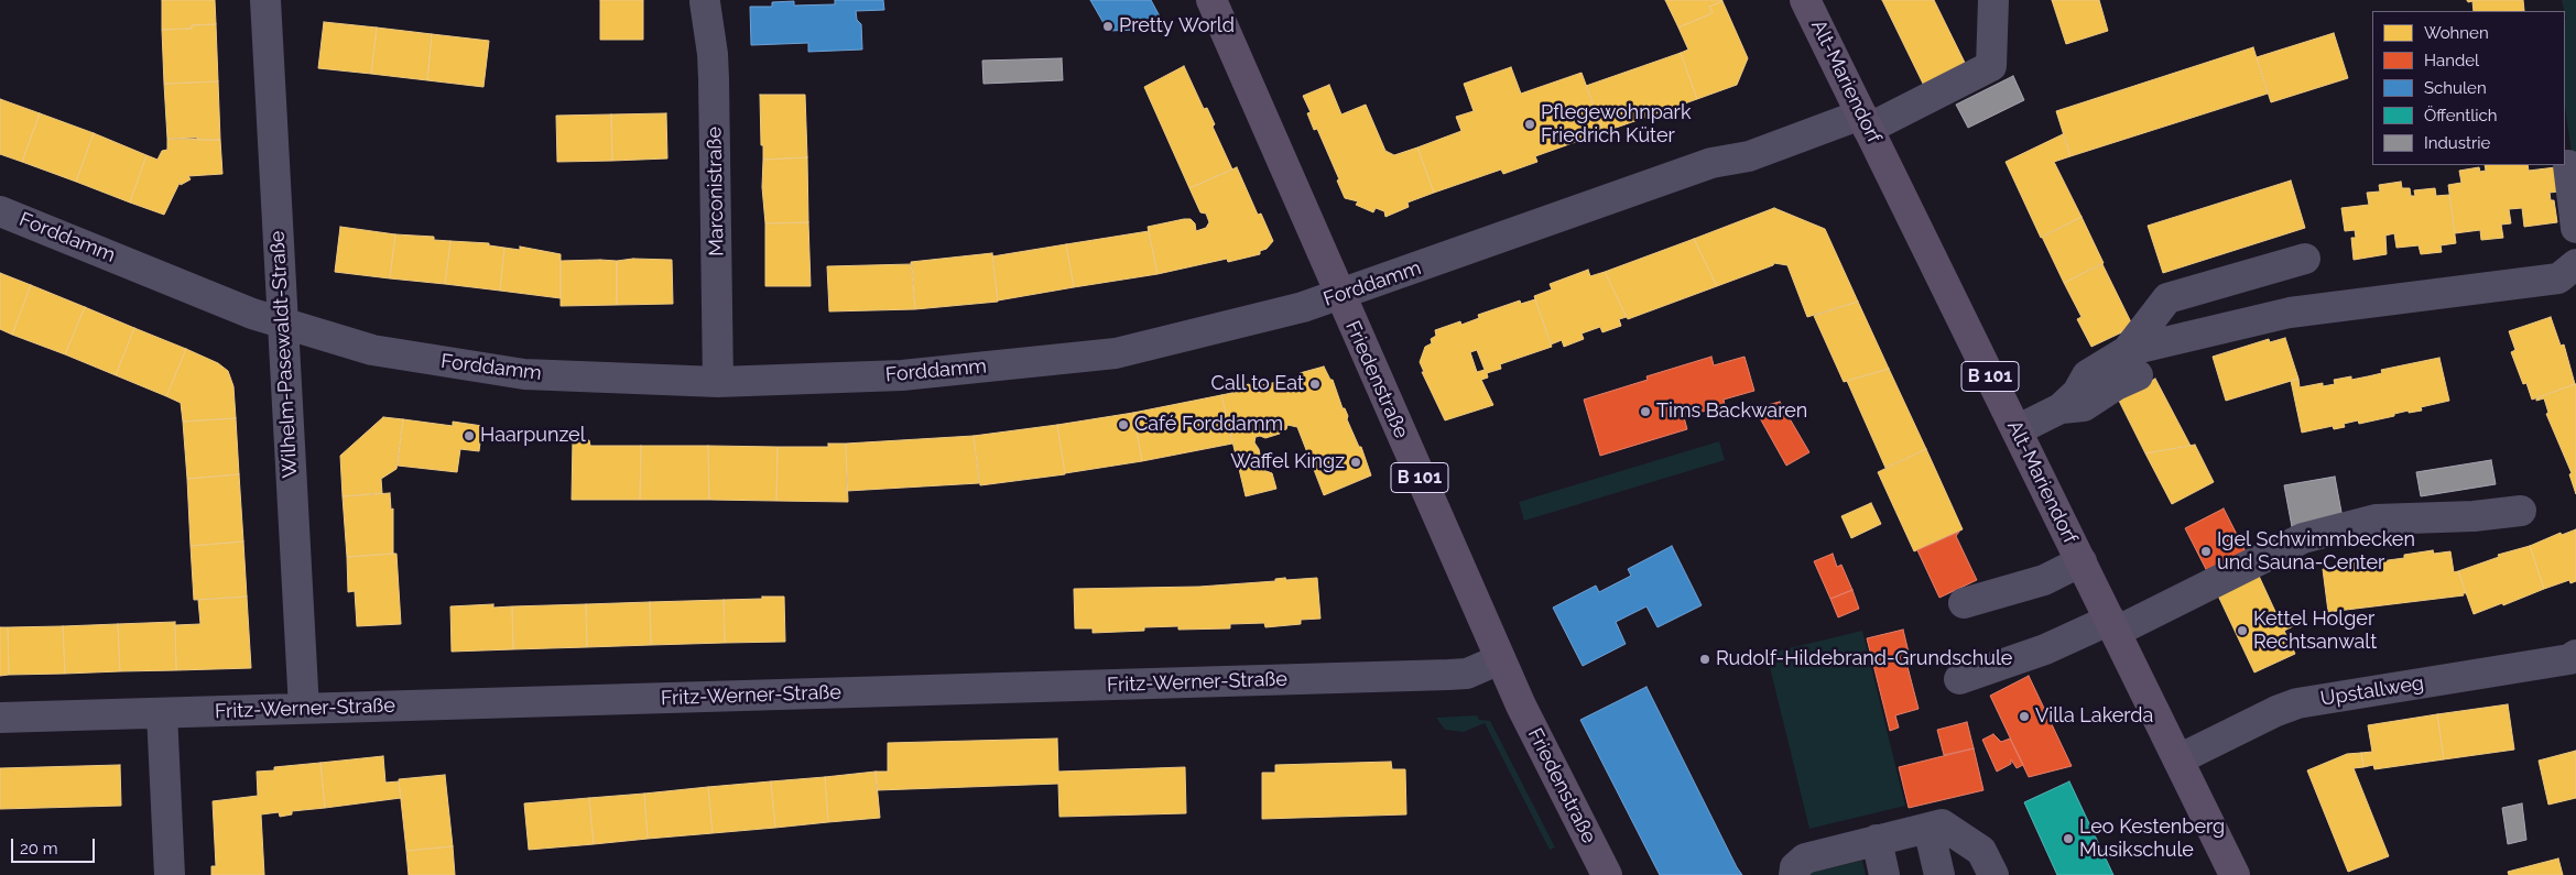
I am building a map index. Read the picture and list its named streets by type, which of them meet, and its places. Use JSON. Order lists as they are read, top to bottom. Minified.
{"streets":{"main road":["Alt-Mariendorf","B 101","Friedenstraße"],"street":["Marconistraße","Forddamm","Wilhelm-Pasewaldt-Straße","Fritz-Werner-Straße","Upstallweg"]},"crossings":[["Alt-Mariendorf","Forddamm"],["Alt-Mariendorf","Upstallweg"],["Marconistraße","Forddamm"],["Forddamm","Wilhelm-Pasewaldt-Straße"],["Forddamm","Friedenstraße"],["Wilhelm-Pasewaldt-Straße","Fritz-Werner-Straße"],["Friedenstraße","Fritz-Werner-Straße"]],"places":["Pretty World","Pflegewohnpark Friedrich Küter","Call to Eat","Tims Backwaren","Café Forddamm","Haarpunzel","Waffel Kingz","Igel Schwimmbecken und Sauna-Center","Kettel Holger Rechtsanwalt","Rudolf-Hildebrand-Grundschule","Villa Lakerda","Leo Kestenberg Musikschule"],"legend":["Wohnen","Handel","Schulen","Öffentlich","Industrie"],"scale_bar":"20 m"}
